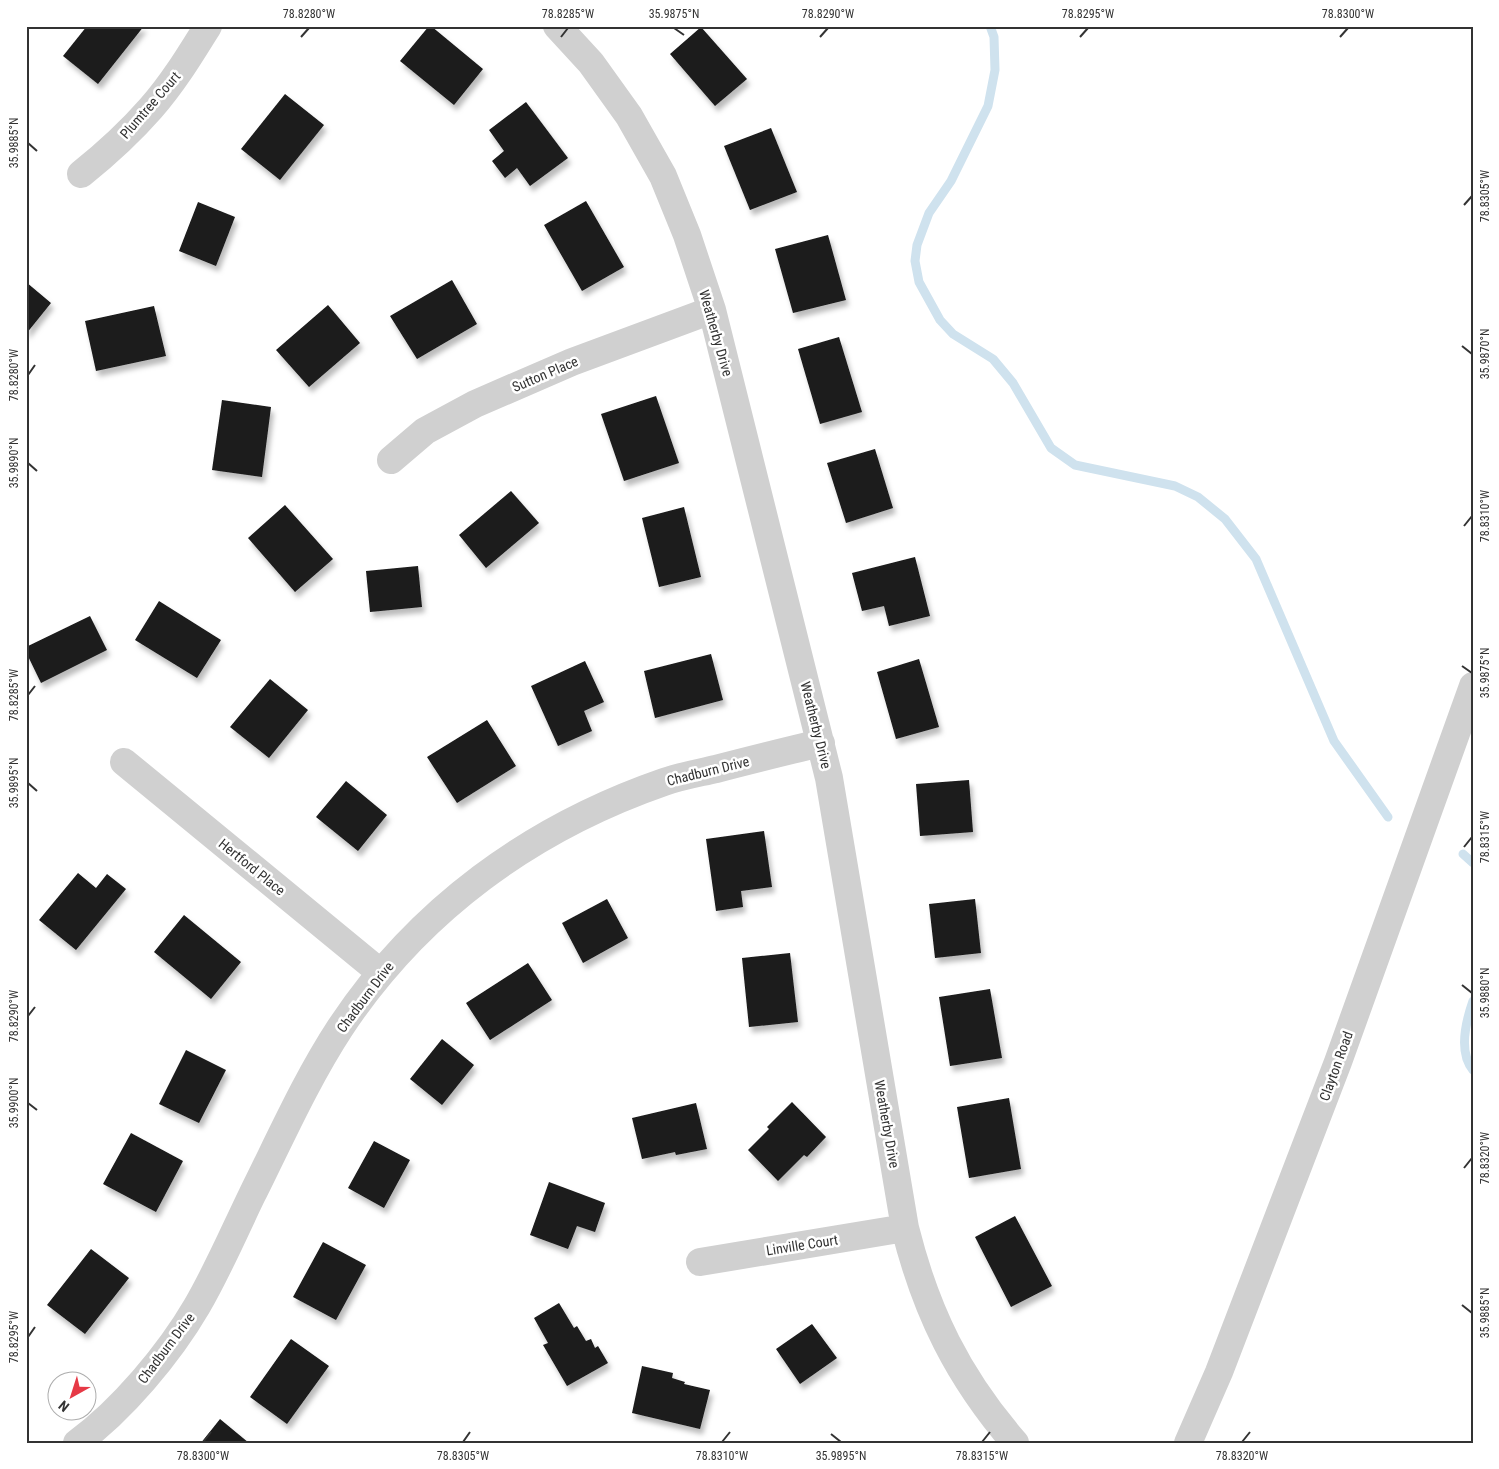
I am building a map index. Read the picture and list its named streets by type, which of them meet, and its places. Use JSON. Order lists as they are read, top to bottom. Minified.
{"streets":{"street":["Plumtree Court","Weatherby Drive","Sutton Place","Chadburn Drive","Hertford Place","Clayton Road","Linville Court"]},"crossings":[["Weatherby Drive","Sutton Place"],["Weatherby Drive","Chadburn Drive"],["Weatherby Drive","Linville Court"],["Chadburn Drive","Hertford Place"]],"north":"bottom left","coordinates":["78.8280°W","78.8285°W","35.9875°N","78.8290°W","78.8295°W","78.8300°W","35.9885°N","78.8305°W","35.9870°N","35.9890°N","78.8310°W","35.9895°N","78.8315°W","35.9880°N","35.9900°N","78.8320°W"]}
